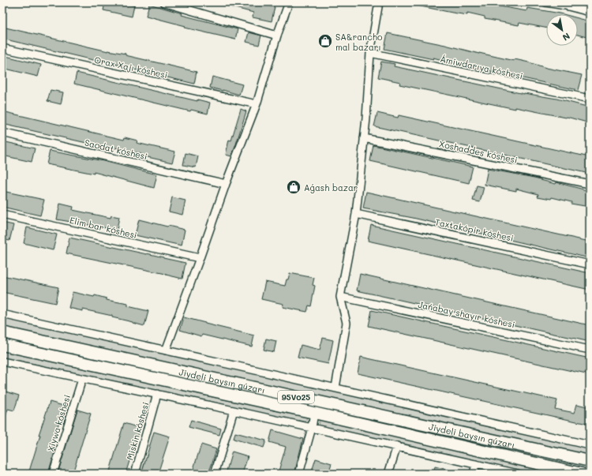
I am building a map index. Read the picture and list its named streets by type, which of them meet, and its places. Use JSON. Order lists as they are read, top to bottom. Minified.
{"streets":{"main road":["Jiydeli baysın gúzarı","95V025"],"street":["Orax Xajı kóshesi","Ámiwdarıya kóshesi","Saodat kóshesi","Xoshaddes kóshesi","Elim bar kóshesi","Taxtakópir kóshesi","Jańabay shayır kóshesi","Xiywa kóshesi","Miskin kóshesi"]},"places":{"shop":["SA&rancho mal bazarı","Aǵash bazar"]},"north":"bottom right"}
